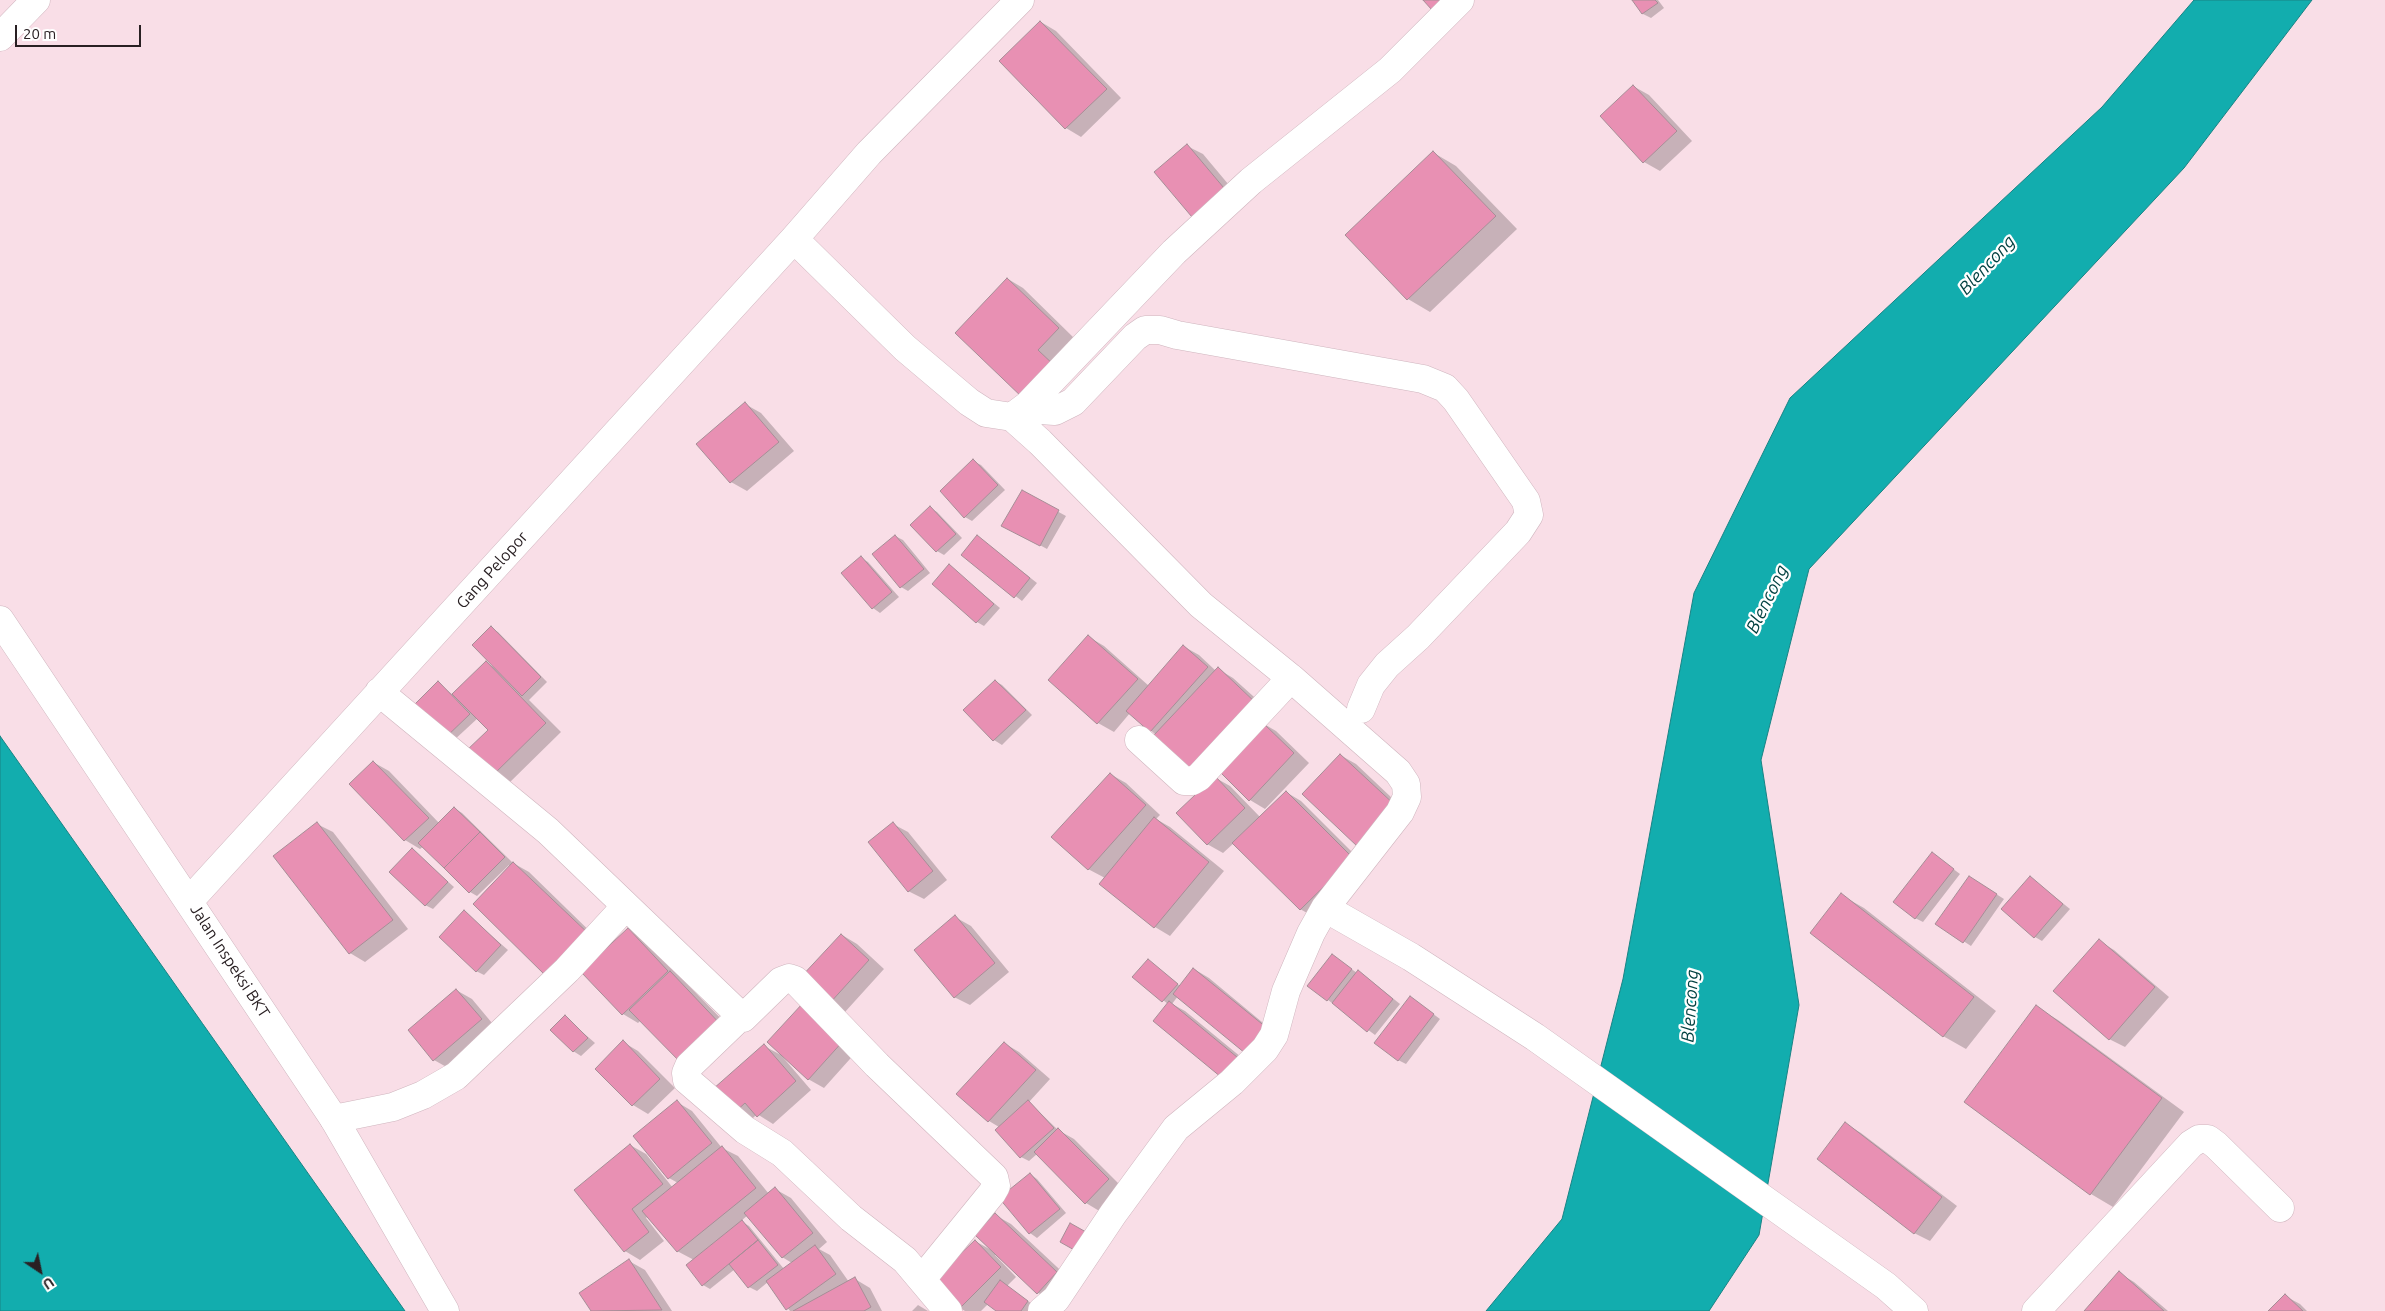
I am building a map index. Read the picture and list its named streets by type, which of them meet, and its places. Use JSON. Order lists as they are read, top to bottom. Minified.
{"streets":{"street":["Gang Pelopor","Jalan Inspeksi BKT"]},"crossings":[["Gang Pelopor","Jalan Inspeksi BKT"]],"water":["Blencong"],"scale_bar":"20 m","north":"bottom right"}
